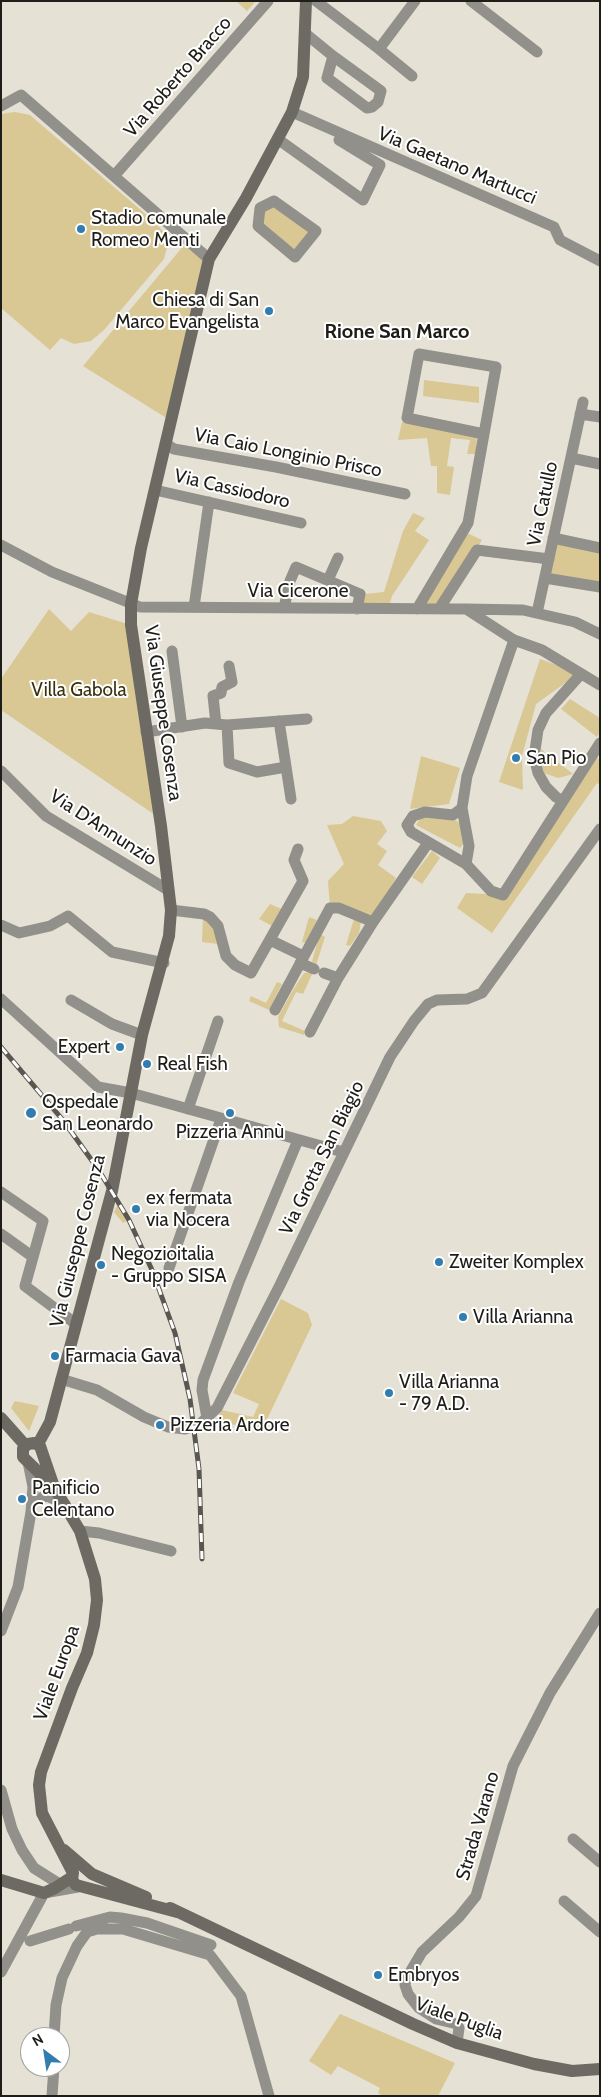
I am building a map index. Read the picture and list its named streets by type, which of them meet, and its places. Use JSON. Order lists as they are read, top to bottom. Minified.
{"streets":{"main road":["Via Giuseppe Cosenza","Viale Europa","Viale Puglia"],"street":["Via Roberto Bracco","Via Gaetano Martucci","Via Caio Longinio Prisco","Via Cassiodoro","Via Catullo","Via Cicerone","Via D'Annunzio","Via Grotta San Biagio","Strada Varano"]},"crossings":[["Via Gaetano Martucci","Via Giuseppe Cosenza"],["Via Caio Longinio Prisco","Via Giuseppe Cosenza"],["Via Cassiodoro","Via Giuseppe Cosenza"],["Via Catullo","Via Cicerone"],["Via Cicerone","Via Giuseppe Cosenza"],["Via Giuseppe Cosenza","Via D'Annunzio"],["Via Giuseppe Cosenza","Via Grotta San Biagio"],["Via Giuseppe Cosenza","Viale Europa"],["Viale Europa","Viale Puglia"],["Strada Varano","Viale Puglia"]],"districts":["Rione San Marco"],"parks":["Villa Gabola"],"places":["Stadio comunale Romeo Menti","Chiesa di San Marco Evangelista","San Pio","Expert","Real Fish","Ospedale San Leonardo","Pizzeria Annù","ex fermata via Nocera","Zweiter Komplex","Negozioitalia - Gruppo SISA","Villa Arianna","Farmacia Gava","Villa Arianna - 79 A.D.","Pizzeria Ardore","Panificio Celentano","Embryos"],"north":"top left"}
